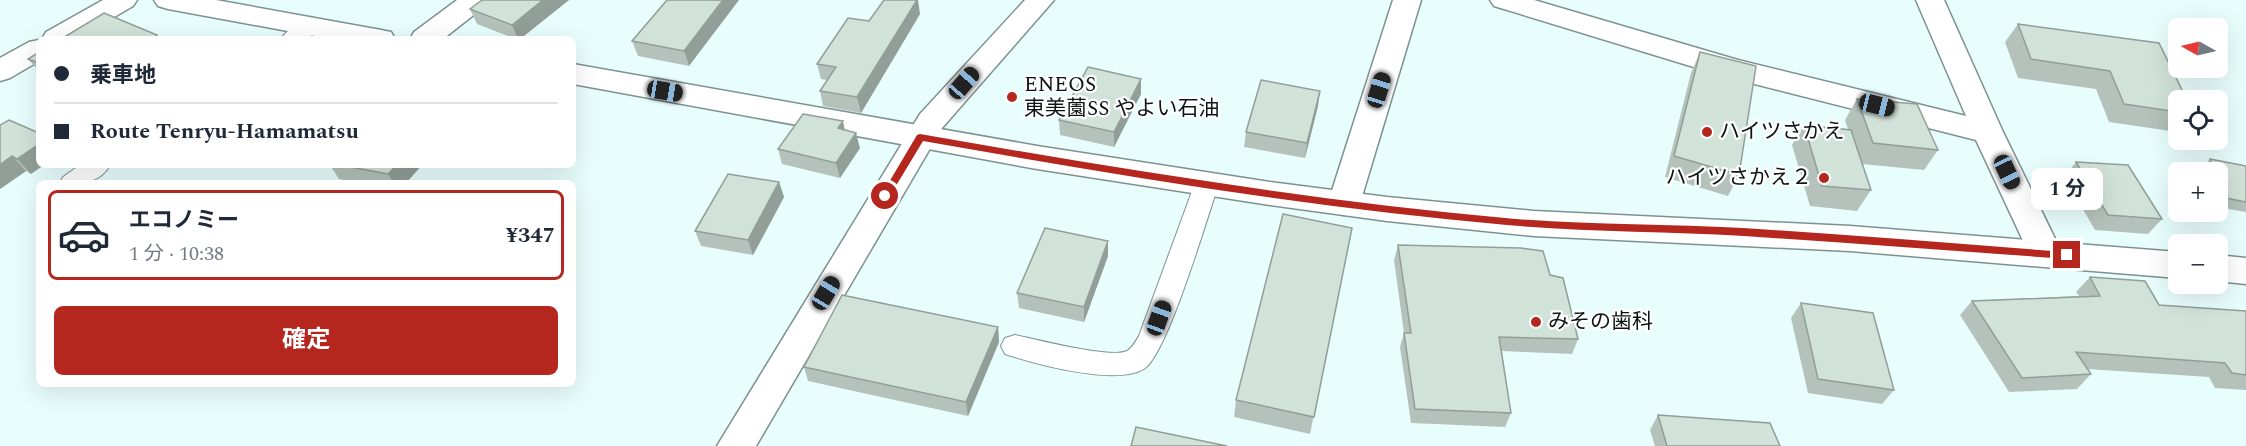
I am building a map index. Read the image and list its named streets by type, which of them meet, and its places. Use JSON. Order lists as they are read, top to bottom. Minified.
{"places":["ENEOS 東美薗SS やよい石油","ハイツさかえ","ハイツさかえ２","みその歯科"],"north":"left","page":{"map_buttons":["+","−"],"banner":["乗車地","Route Tenryu-Hamamatsu"],"bubble":"1 分","list":[{"name":"エコノミー","note":"1 分 · 10:38","value":"¥347"}],"buttons":"確定"}}
